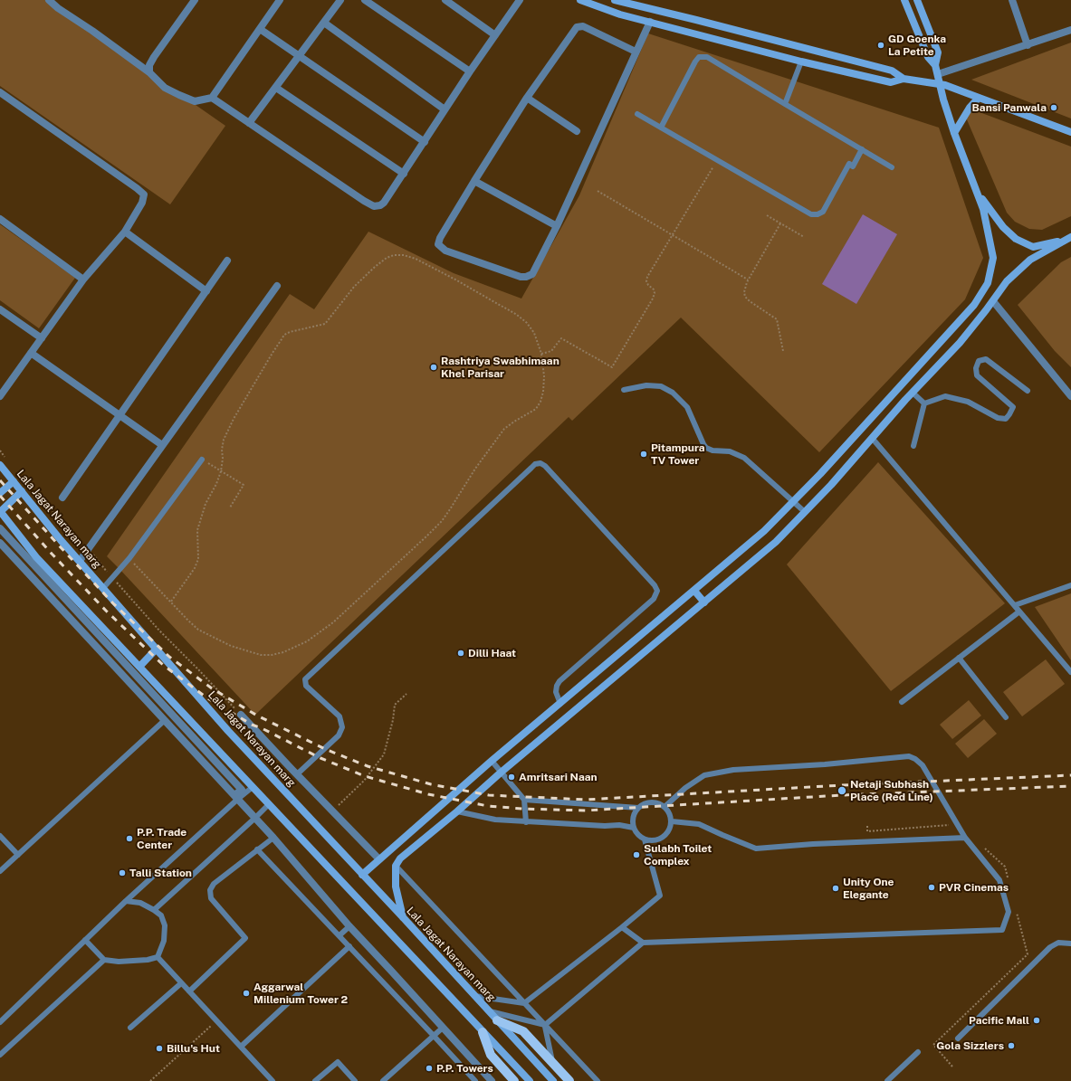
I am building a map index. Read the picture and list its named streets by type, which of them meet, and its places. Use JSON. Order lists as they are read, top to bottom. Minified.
{"streets":{"street":["Lala Jagat Narayan marg"]},"places":["GD Goenka La Petite","Bansi Panwala","Rashtriya Swabhimaan Khel Parisar","Pitampura TV Tower","Dilli Haat","Amritsari Naan","Netaji Subhash Place (Red Line)","P.P. Trade Center","Sulabh Toilet Complex","Talli Station","PVR Cinemas","Unity One Elegante","Aggarwal Millenium Tower 2","Pacific Mall","Gola Sizzlers","Billu's Hut","P.P. Towers"]}
